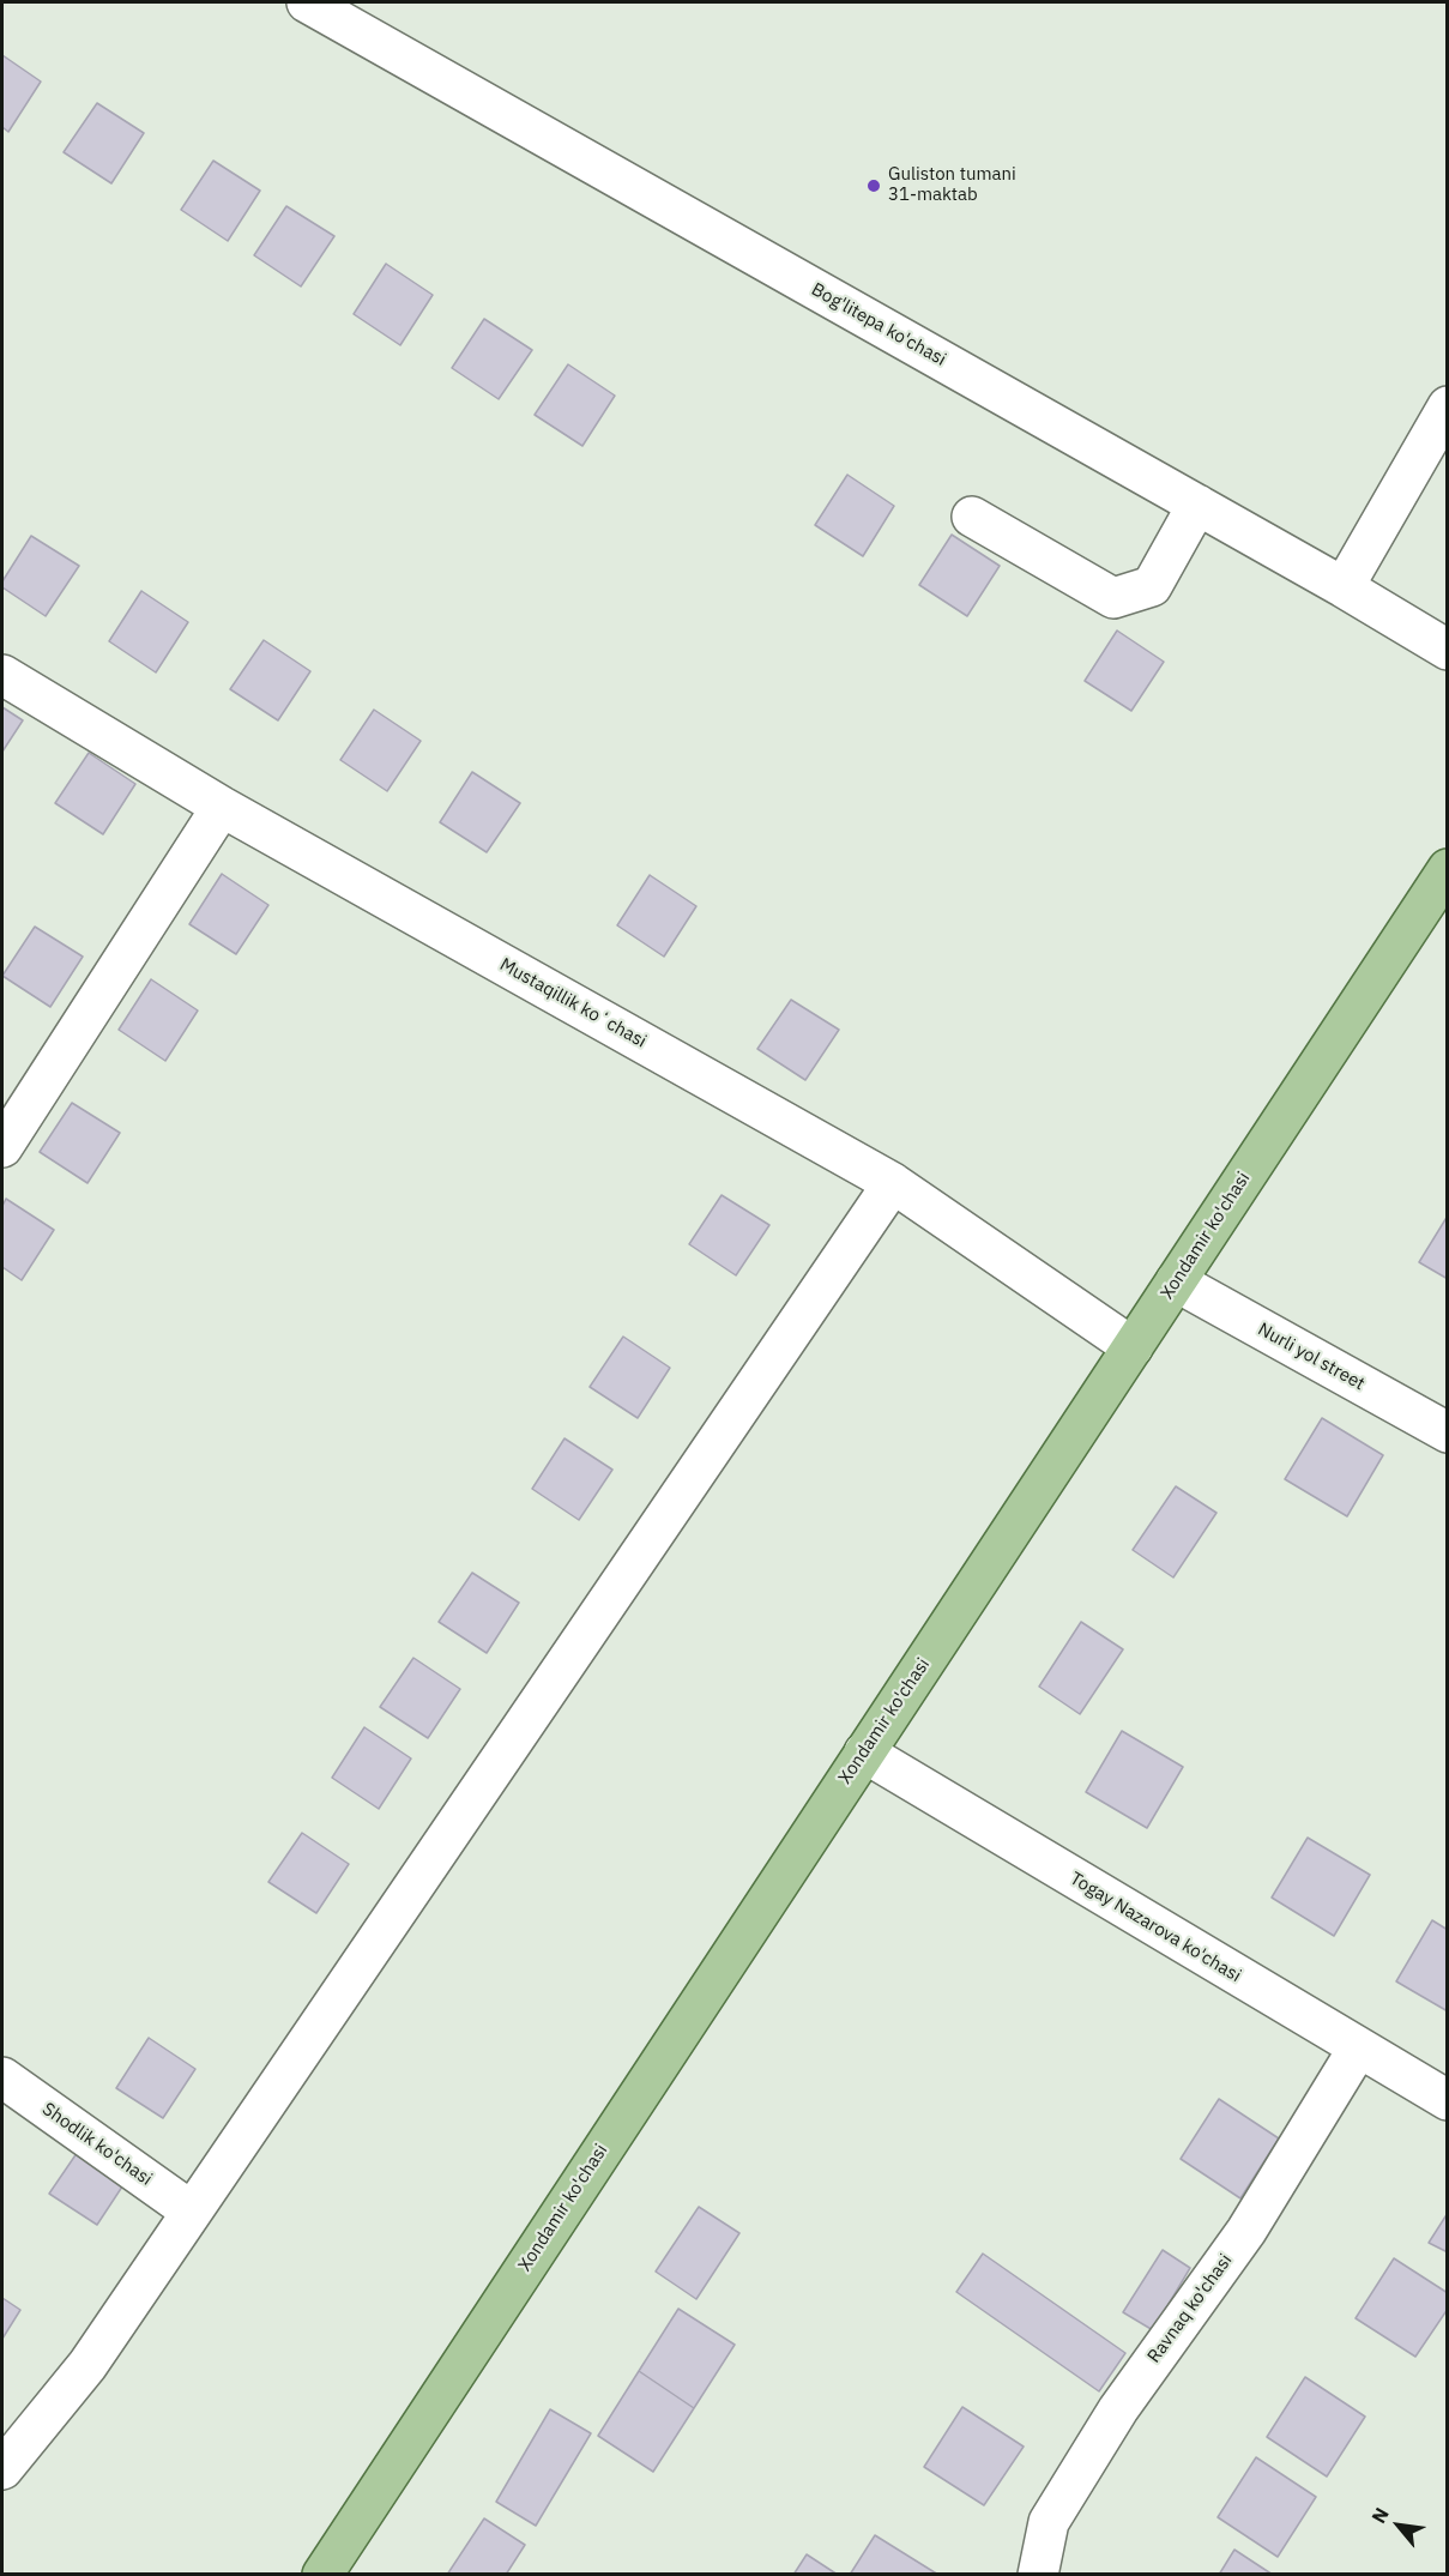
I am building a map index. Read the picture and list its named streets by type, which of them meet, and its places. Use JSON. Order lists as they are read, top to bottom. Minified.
{"streets":{"main road":["Xondamir ko'chasi"],"street":["Bog'litepa ko'chasi","Mustaqillik koʻchasi","Nurli yol street","Togay Nazarova ko'chasi","Shodlik ko'chasi","Ravnaq ko'chasi"]},"crossings":[["Mustaqillik koʻchasi","Xondamir ko'chasi"],["Xondamir ko'chasi","Nurli yol street"],["Xondamir ko'chasi","Togay Nazarova ko'chasi"],["Togay Nazarova ko'chasi","Ravnaq ko'chasi"]],"places":["Guliston tumani 31-maktab"],"north":"top left"}
